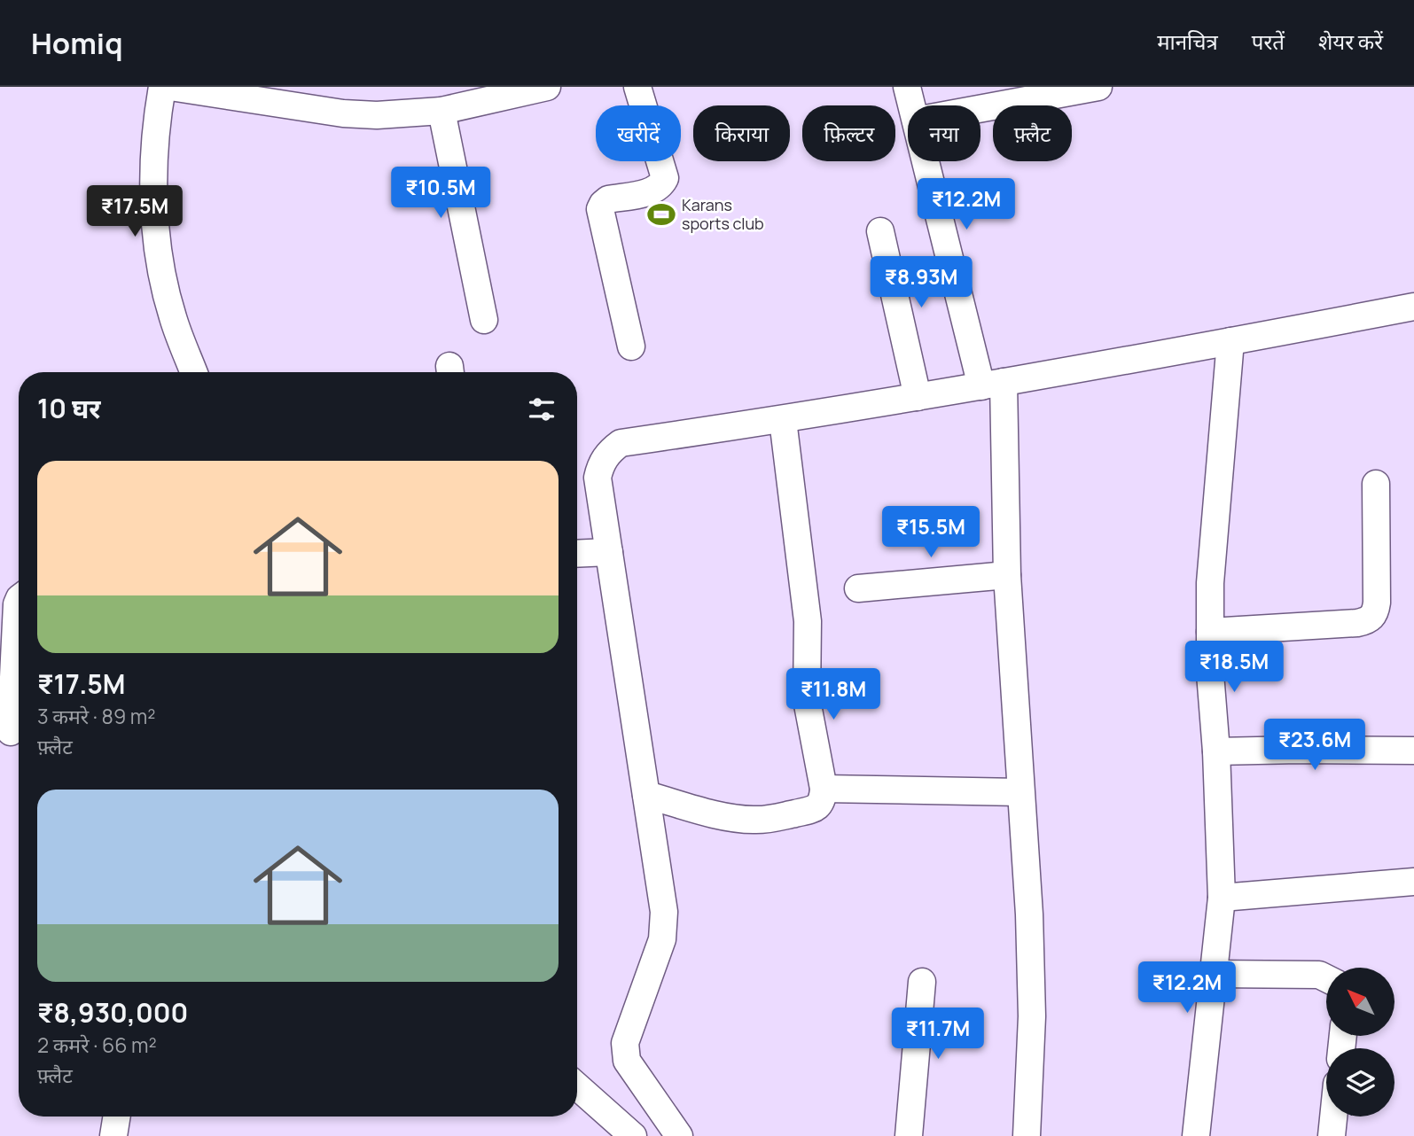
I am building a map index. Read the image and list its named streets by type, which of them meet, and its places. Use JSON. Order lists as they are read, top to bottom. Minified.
{"places":{"sports":["Karans sports club"]},"north":"top left","page":{"header":"Homiq","nav":["मानचित्र","परतें","शेयर करें"],"chip":["खरीदें","किराया","फ़िल्टर","नया","फ़्लैट"],"price":["₹10.5M","₹12.2M","₹17.5M","₹8.93M","₹15.5M","₹18.5M","₹11.8M","₹23.6M","₹12.2M","₹11.7M"],"heading":"10 घर","list":[{"name":"₹17.5M","note":"3 कमरे · 89 m² · फ़्लैट"},{"name":"₹8,930,000","note":"2 कमरे · 66 m² · फ़्लैट"}]}}
